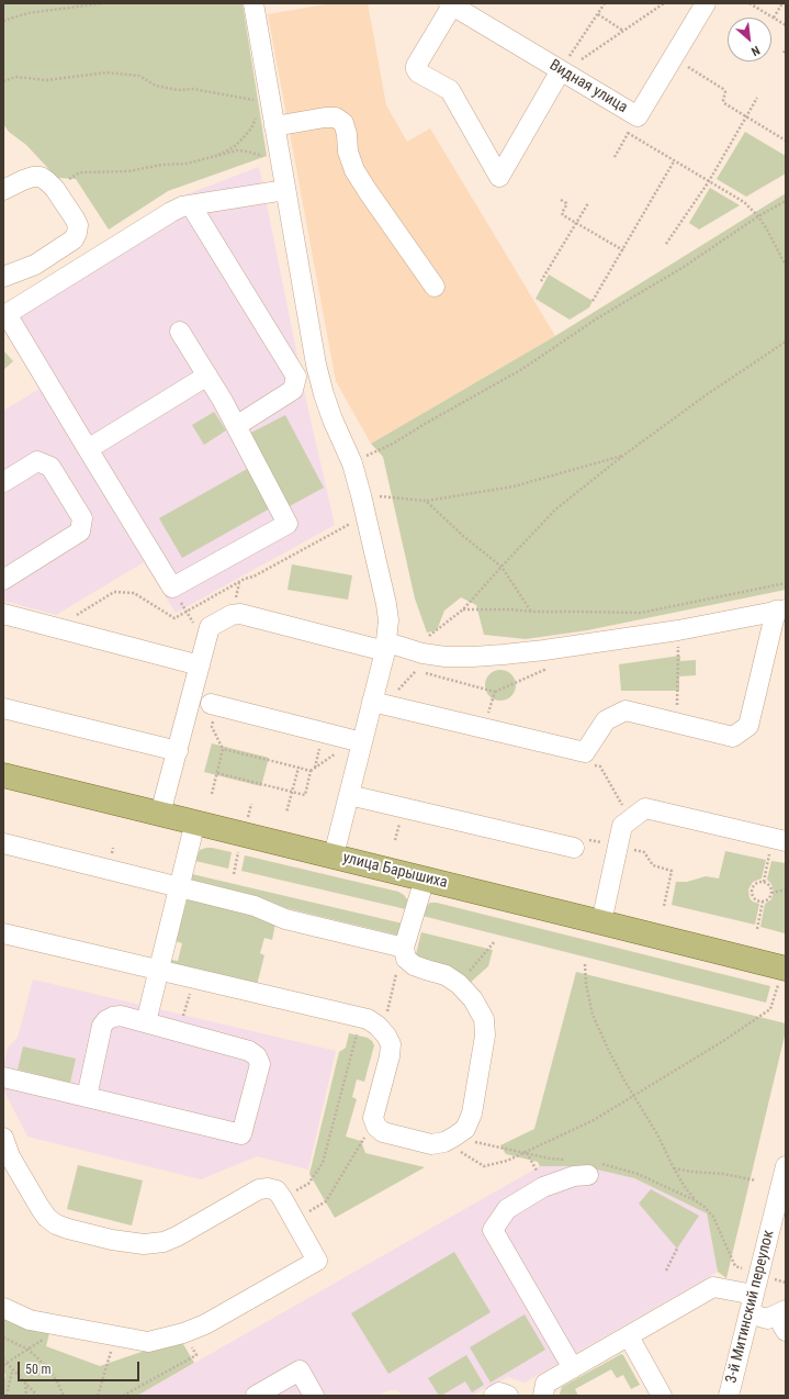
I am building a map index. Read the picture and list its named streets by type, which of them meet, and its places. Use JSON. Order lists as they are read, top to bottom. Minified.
{"streets":{"main road":["улица Барышиха"],"street":["Видная улица","3-й Митинский переулок"]},"scale_bar":"50 m","north":"bottom right"}
